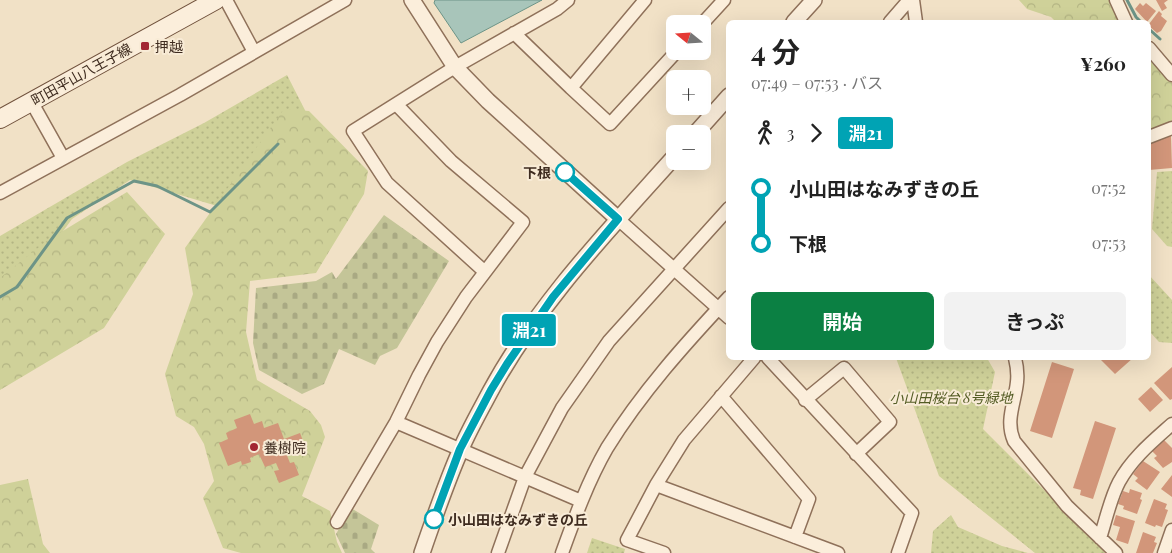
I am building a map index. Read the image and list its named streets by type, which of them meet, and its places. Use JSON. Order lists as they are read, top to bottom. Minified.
{"streets":{"main road":["町田平山八王子線"]},"parks":["小山田桜台 8号緑地"],"places":{"transit":["押越"],"other":["下根","養樹院","小山田はなみずきの丘"]},"lines":["bus line 淵21"],"north":"left","page":{"on_map":"淵21","map_buttons":["+","−"],"heading":["4 分","07:49 – 07:53 · バス","¥260"],"legs":["3","淵21"],"list":[{"name":"小山田はなみずきの丘","value":"07:52"},{"name":"下根","value":"07:53"}],"buttons":["開始","きっぷ"]}}
